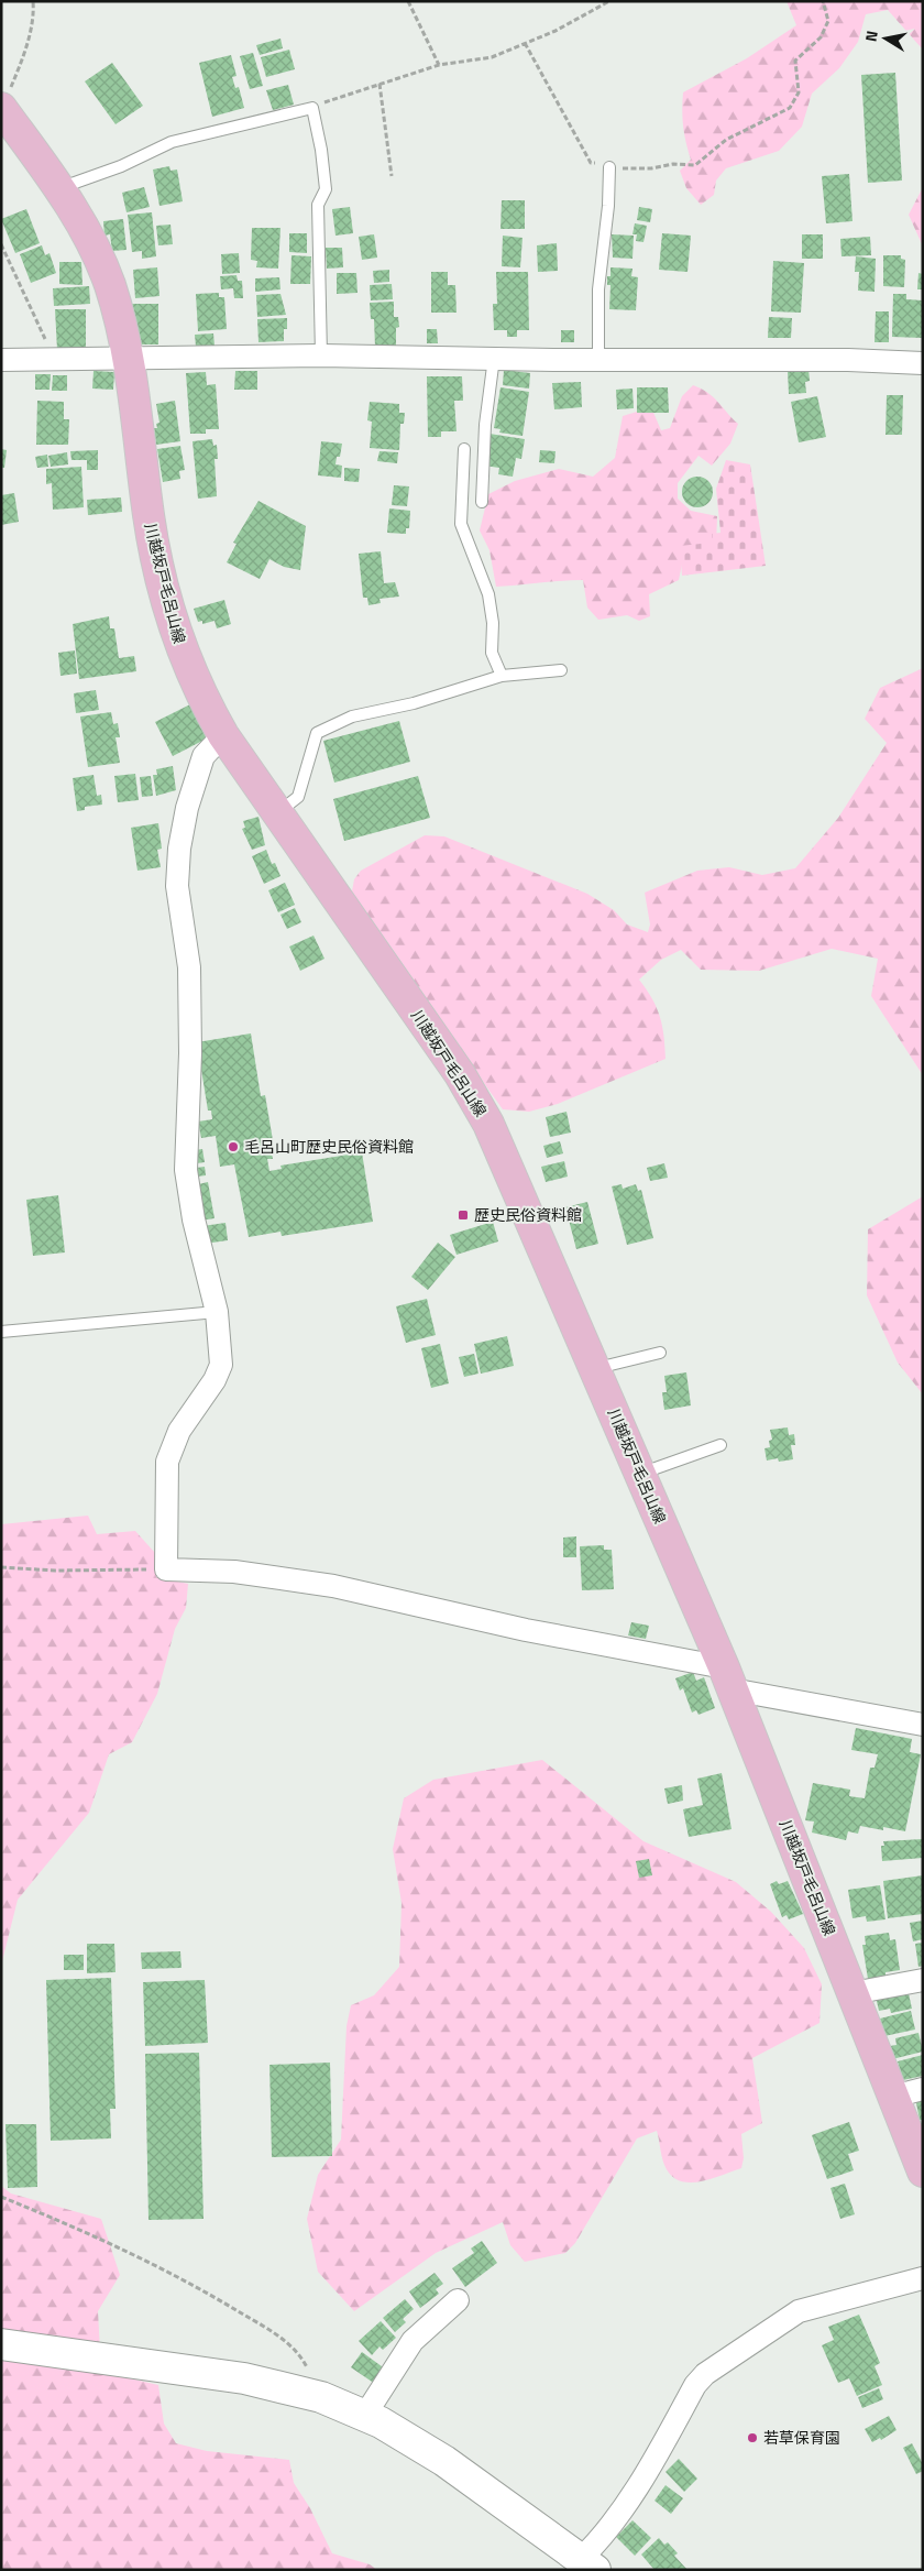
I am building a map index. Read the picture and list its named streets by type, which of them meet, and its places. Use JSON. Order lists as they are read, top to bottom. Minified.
{"streets":{"main road":["川越坂戸毛呂山線"]},"places":{"other":["毛呂山町歴史民俗資料館","若草保育園"],"transit":["歴史民俗資料館"]},"north":"left"}
